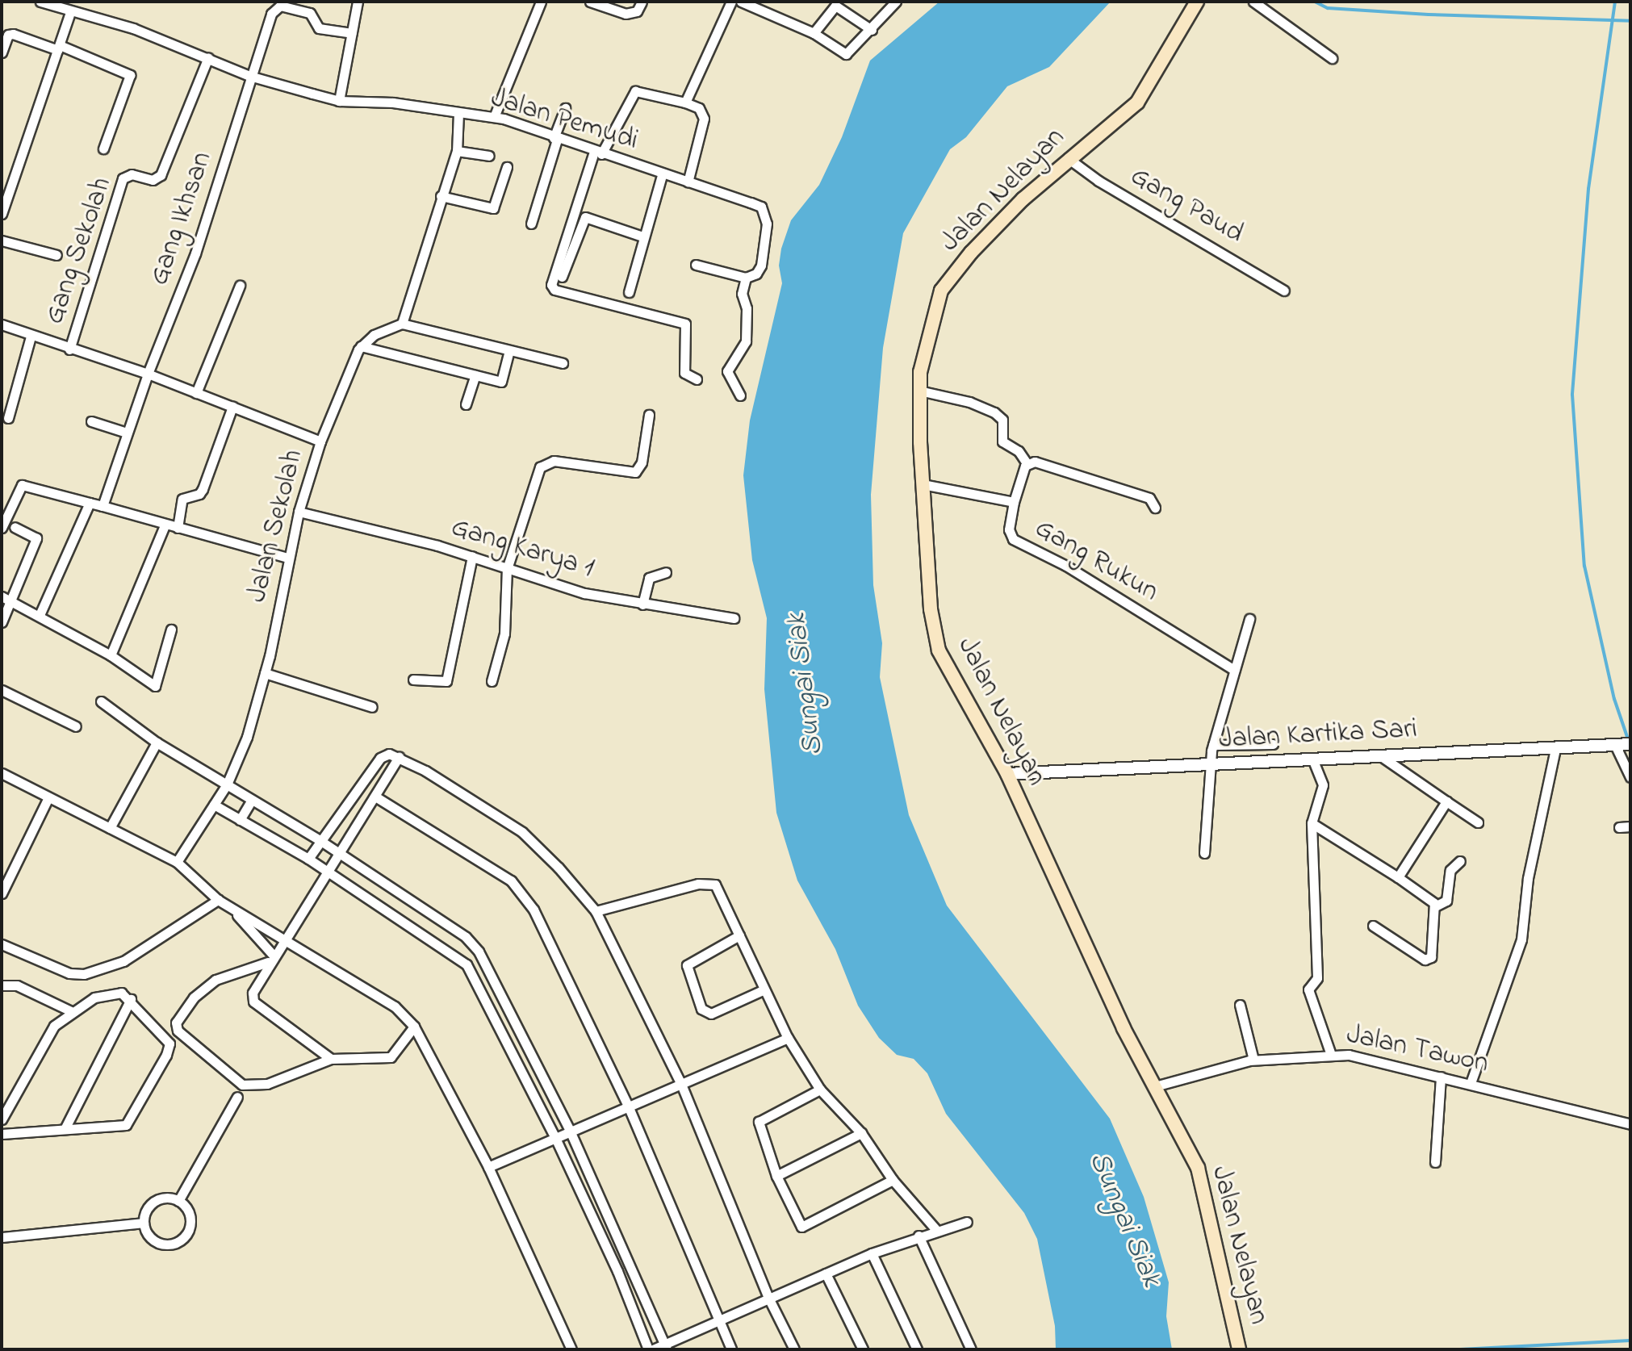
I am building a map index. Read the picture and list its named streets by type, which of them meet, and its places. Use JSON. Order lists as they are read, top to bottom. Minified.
{"streets":{"main road":["Jalan Nelayan"],"street":["Jalan Pemudi","Gang Paud","Gang Ikhsan","Gang Sekolah","Jalan Sekolah","Gang Karya 1","Gang Rukun","Jalan Kartika Sari","Jalan Tawon"]},"crossings":[["Jalan Pemudi","Gang Ikhsan"],["Jalan Pemudi","Gang Sekolah"],["Jalan Nelayan","Gang Paud"],["Jalan Nelayan","Gang Rukun"],["Jalan Nelayan","Jalan Kartika Sari"],["Jalan Nelayan","Jalan Tawon"],["Gang Ikhsan","Jalan Sekolah"],["Gang Sekolah","Jalan Sekolah"],["Jalan Sekolah","Gang Karya 1"]],"water":["Sungai Siak"]}
